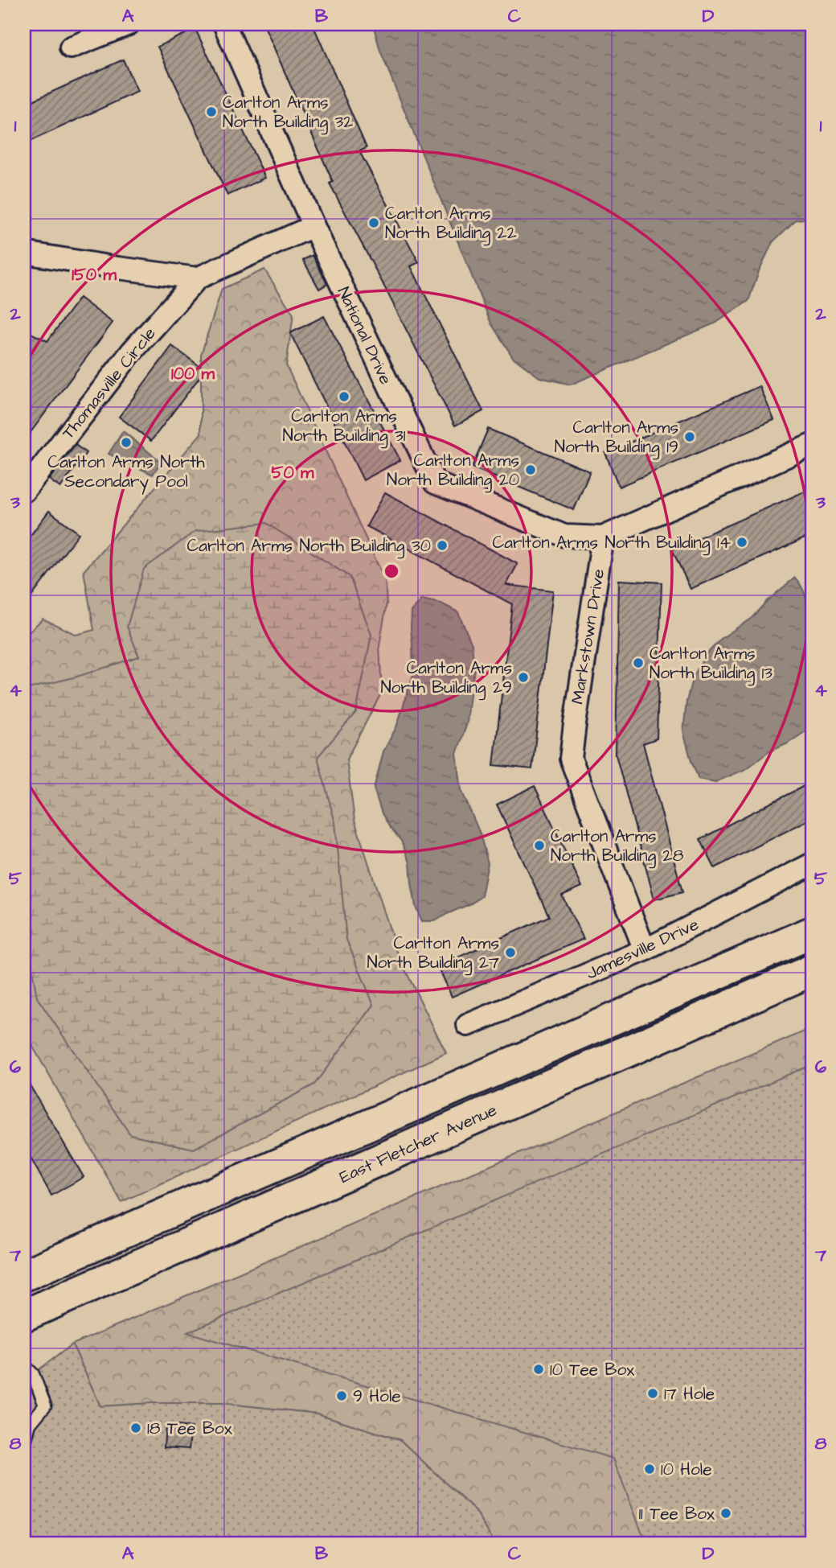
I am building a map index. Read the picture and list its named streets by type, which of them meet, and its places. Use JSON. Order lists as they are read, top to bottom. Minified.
{"streets":{"main road":["East Fletcher Avenue"],"street":["National Drive","Thomasville Circle","Markstown Drive","Jamesville Drive"]},"crossings":[["National Drive","Thomasville Circle"],["National Drive","Markstown Drive"],["Markstown Drive","Jamesville Drive"]],"places":["Carlton Arms North Building 32","Carlton Arms North Building 22","Carlton Arms North Building 31","Carlton Arms North Building 19","Carlton Arms North Secondary Pool","Carlton Arms North Building 20","Carlton Arms North Building 14","Carlton Arms North Building 30","Carlton Arms North Building 13","Carlton Arms North Building 29","Carlton Arms North Building 28","Carlton Arms North Building 27","10 Tee Box","17 Hole","9 Hole","18 Tee Box","10 Hole","11 Tee Box"],"grid":{"columns":["A","B","C","D"],"rows":["1","2","3","4","5","6","7","8"]},"rings":["150 m","100 m","50 m"]}
